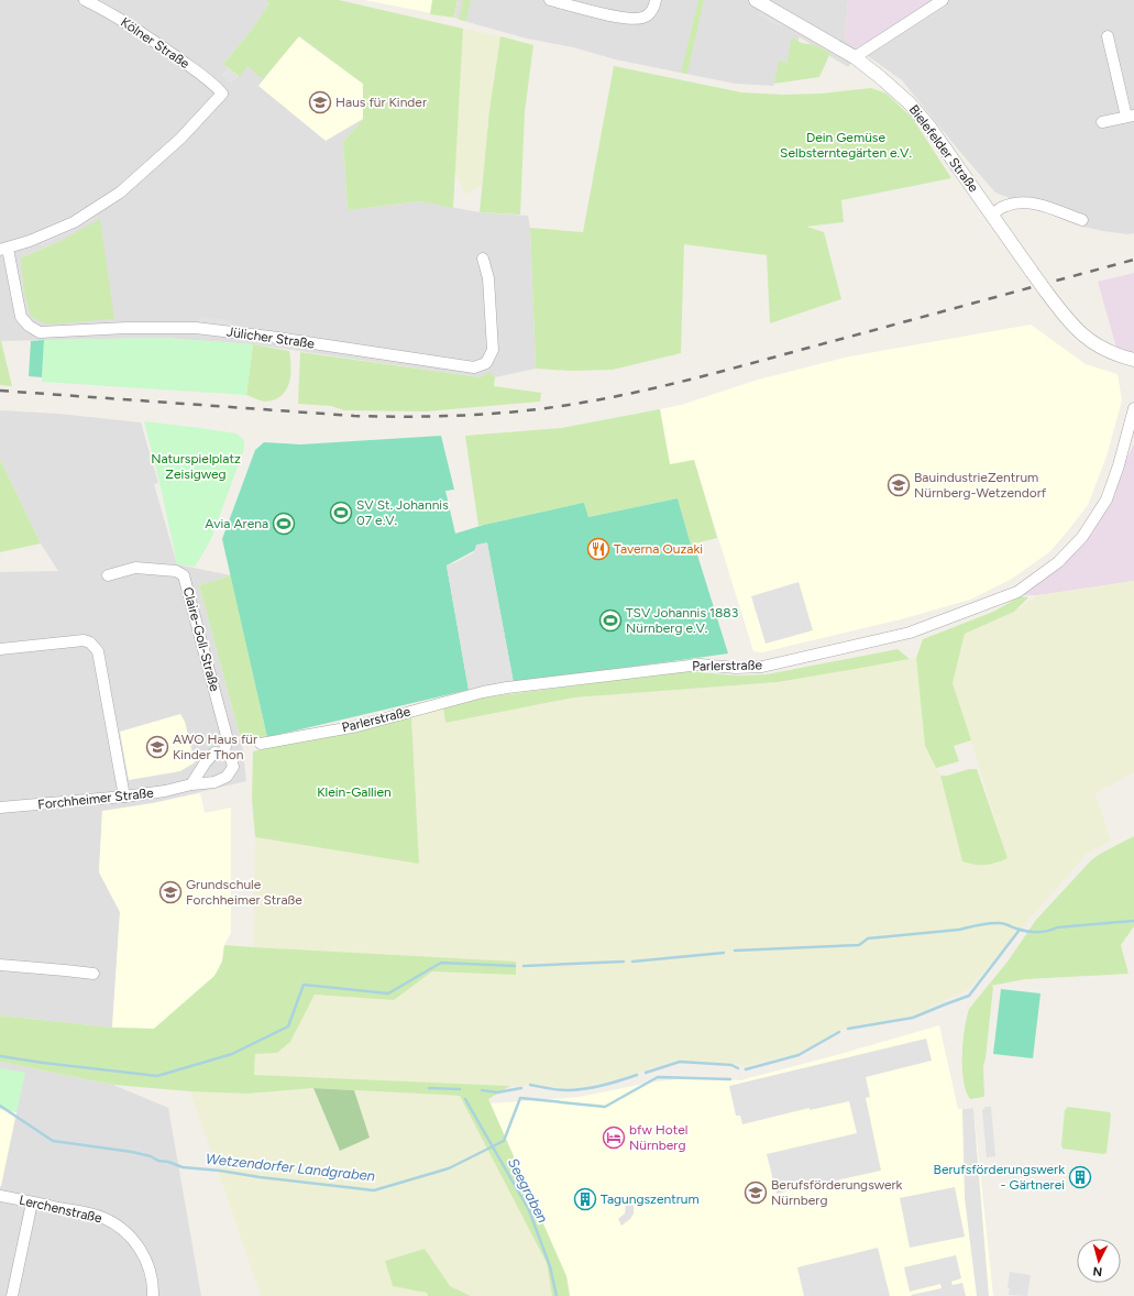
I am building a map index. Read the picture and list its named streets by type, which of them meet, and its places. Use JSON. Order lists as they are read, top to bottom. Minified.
{"streets":{"street":["Kölner Straße","Bielefelder Straße","Jülicher Straße","Claire-Goll-Straße","Parlerstraße","Forchheimer Straße","Lerchenstraße"]},"crossings":[["Kölner Straße","Jülicher Straße"],["Claire-Goll-Straße","Forchheimer Straße"]],"water":["Wetzendorfer Landgraben","Seegraben"],"parks":["Dein Gemüse Selbsterntegärten e.V.","Naturspielplatz Zeisigweg","Klein-Gallien"],"places":{"school or university":["Haus für Kinder","BauindustrieZentrum Nürnberg-Wetzendorf","AWO Haus für Kinder Thon","Grundschule Forchheimer Straße","Berufsförderungswerk Nürnberg"],"sports":["SV St. Johannis 07 e.V.","Avia Arena","TSV Johannis 1883 Nürnberg e.V."],"restaurant":["Taverna Ouzaki"],"hotel":["bfw Hotel Nürnberg"],"building":["Berufsförderungswerk - Gärtnerei","Tagungszentrum"]},"north":"bottom"}
